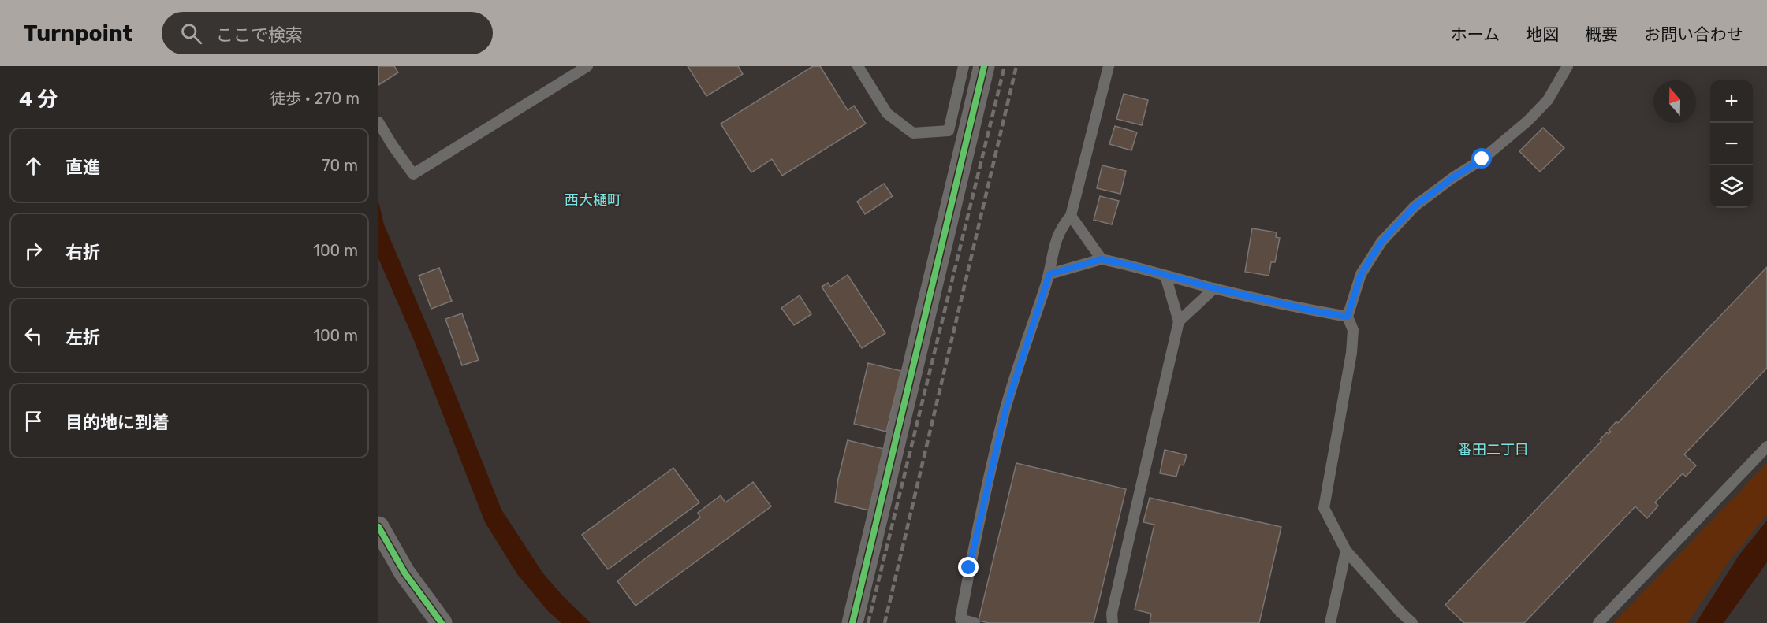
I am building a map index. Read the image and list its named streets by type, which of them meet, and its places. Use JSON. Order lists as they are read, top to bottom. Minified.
{"districts":["西大樋町","番田二丁目"],"north":"top","page":{"header":"Turnpoint","search":"ここで検索","nav":["ホーム","地図","概要","お問い合わせ"],"heading":["4 分","徒歩 · 270 m"],"map_buttons":["+","−"],"list":[["直進","70 m"],["右折","100 m"],["左折","100 m"],"目的地に到着"]}}
